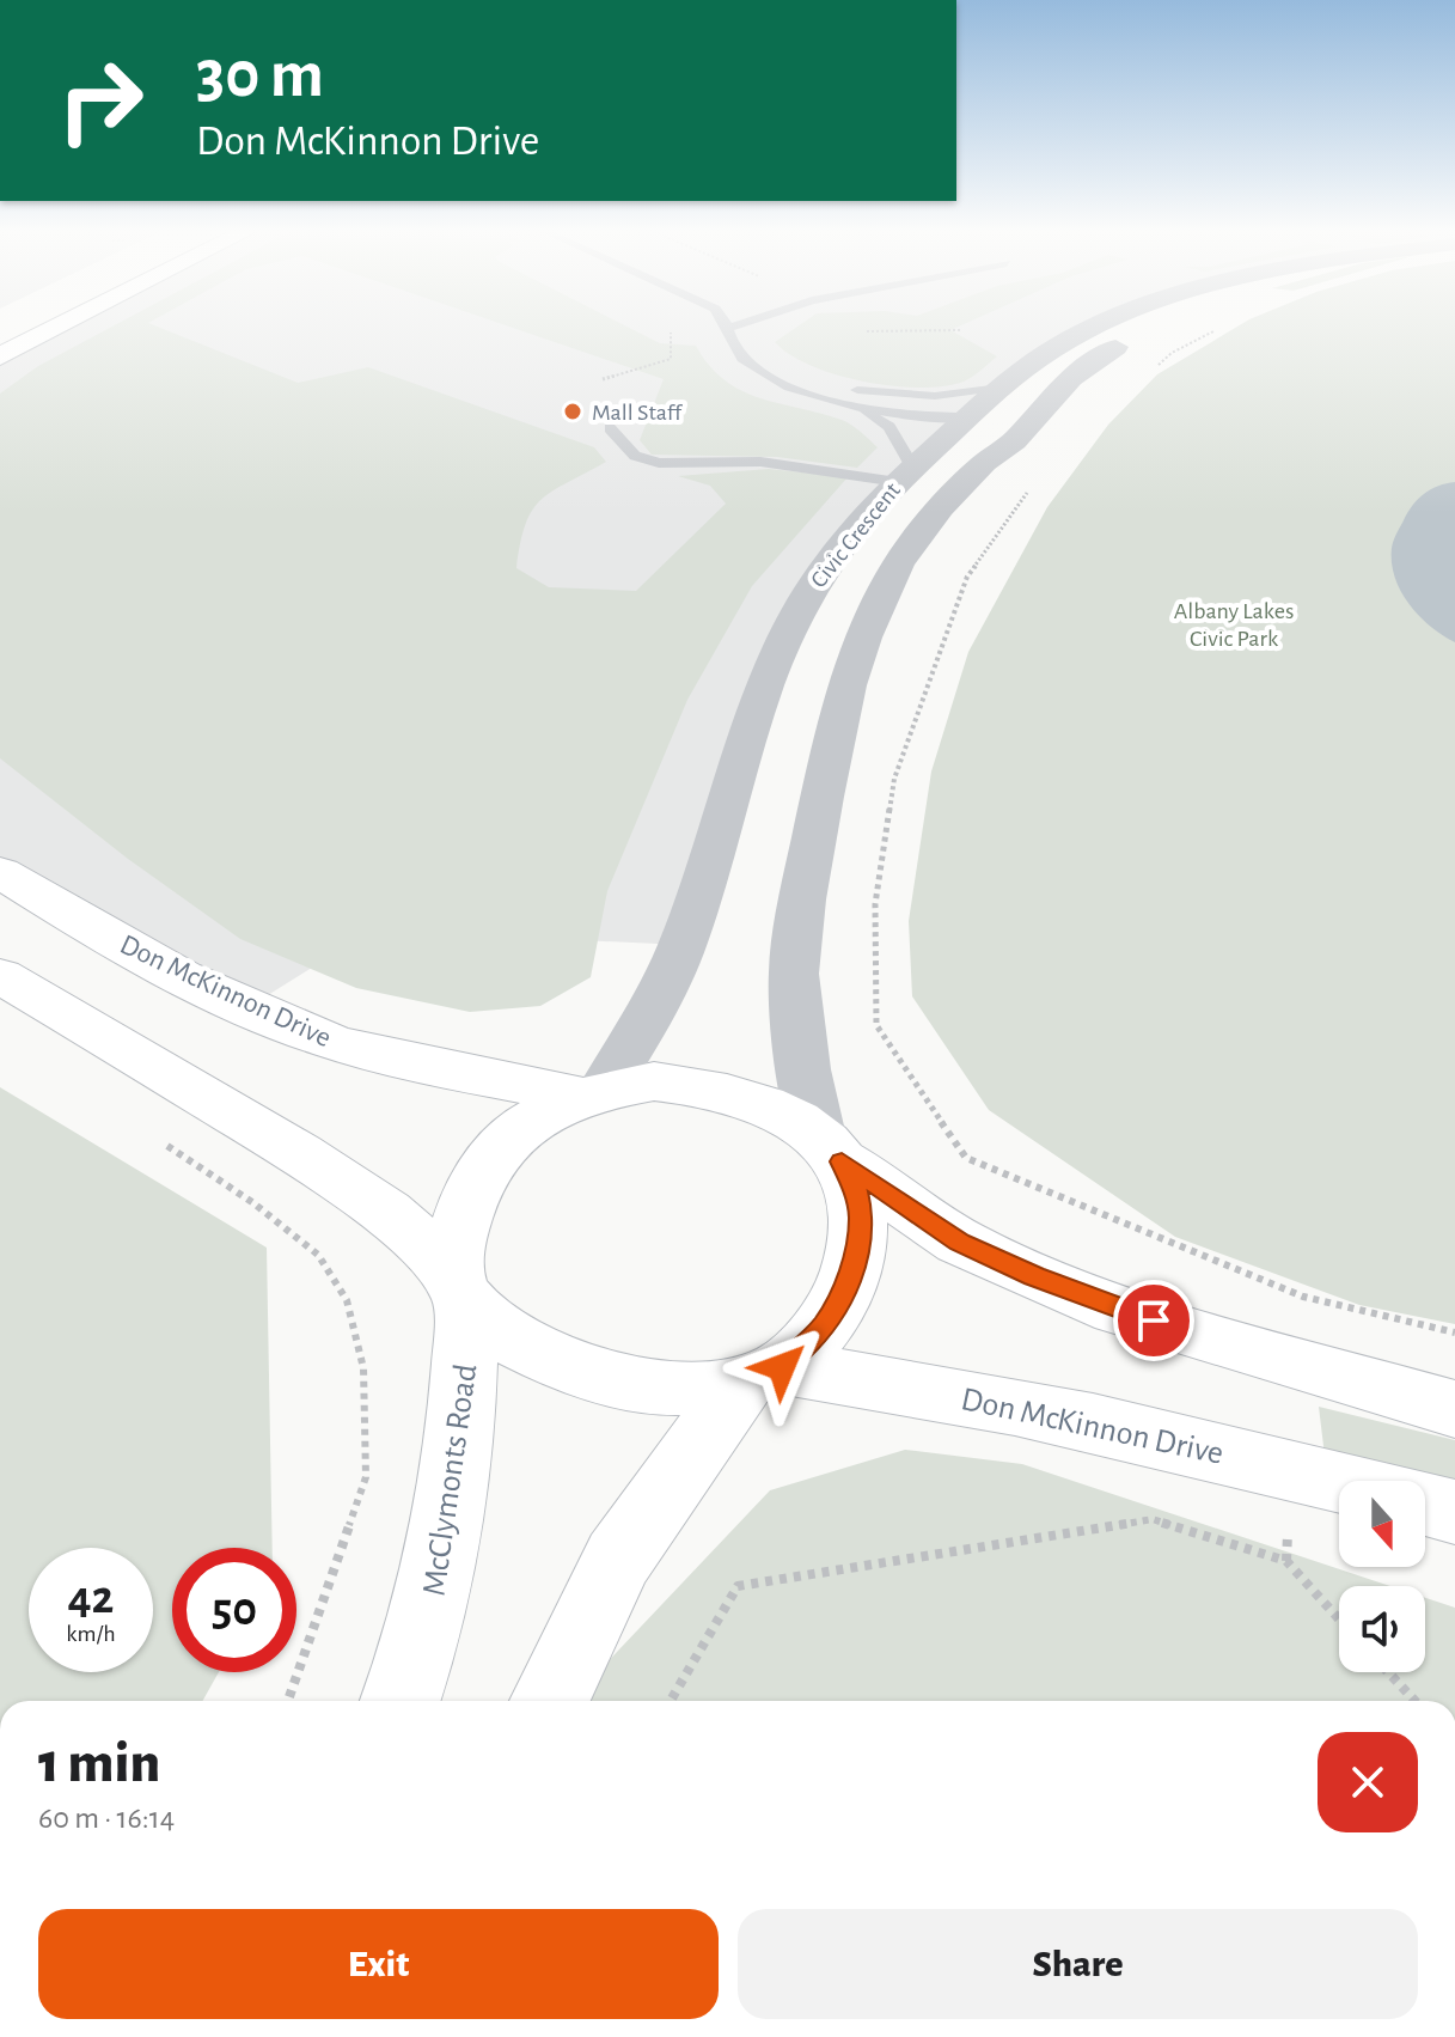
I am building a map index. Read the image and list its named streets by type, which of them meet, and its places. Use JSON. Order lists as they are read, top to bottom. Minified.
{"streets":{"main road":["Don McKinnon Drive","McClymonts Road"],"street":["Civic Crescent"]},"crossings":[["Civic Crescent","Don McKinnon Drive"],["Civic Crescent","McClymonts Road"],["Don McKinnon Drive","McClymonts Road"]],"parks":["Albany Lakes Civic Park"],"places":["Mall Staff"],"north":"bottom","page":{"turn":["30 m","Don McKinnon Drive"],"speed":"42 km/h","limit":"50","heading":["1 min","60 m · 16:14"],"buttons":["Exit","Share"]}}
